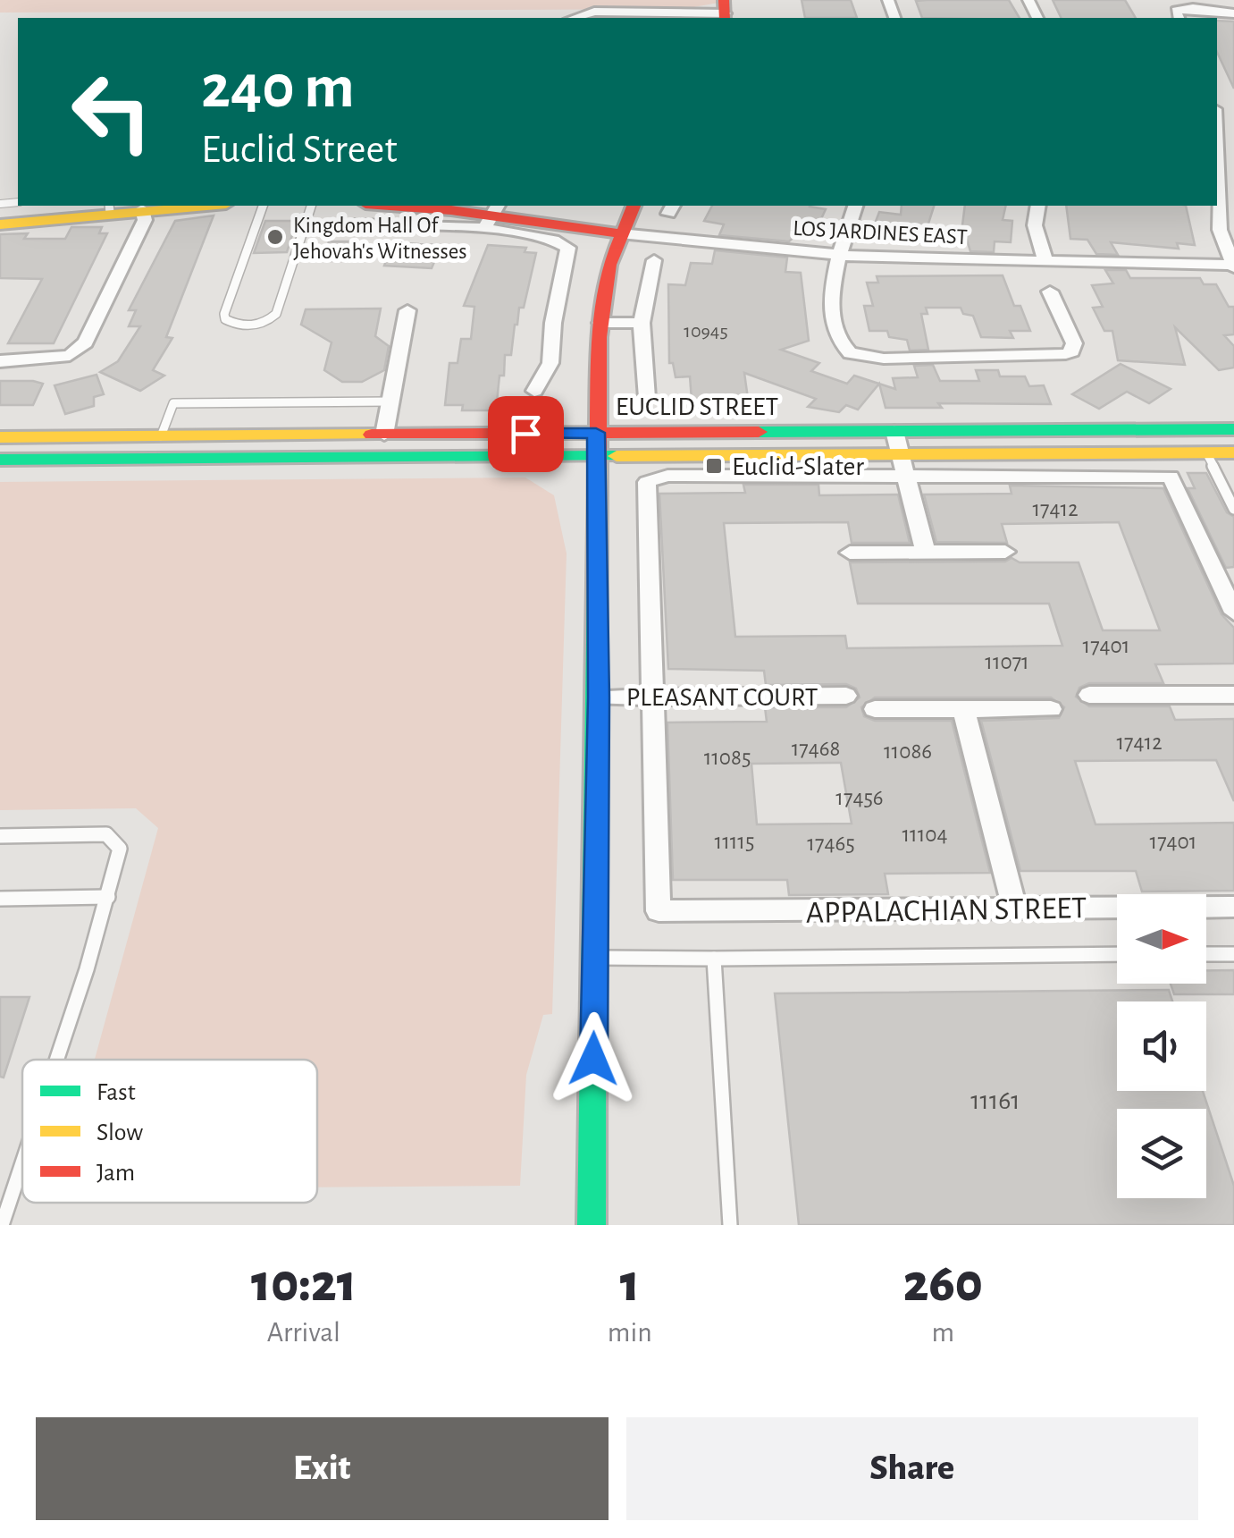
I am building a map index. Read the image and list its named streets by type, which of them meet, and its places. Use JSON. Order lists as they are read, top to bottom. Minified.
{"streets":{"main road":["LOS JARDINES EAST","EUCLID STREET"],"street":["PLEASANT COURT","APPALACHIAN STREET"]},"crossings":[["PLEASANT COURT","APPALACHIAN STREET"]],"places":{"other":["Kingdom Hall Of Jehovah's Witnesses"],"transit":["Euclid-Slater"]},"house_numbers":["10945","17412","17401","11071","17412","17468","11086","11085","17456","11104","11115","17401","17465","11161"],"legend":["Fast","Slow","Jam"],"north":"right","page":{"turn":["240 m","Euclid Street"],"eta":["10:21","Arrival","1","min","260","m"],"buttons":["Exit","Share"]}}
